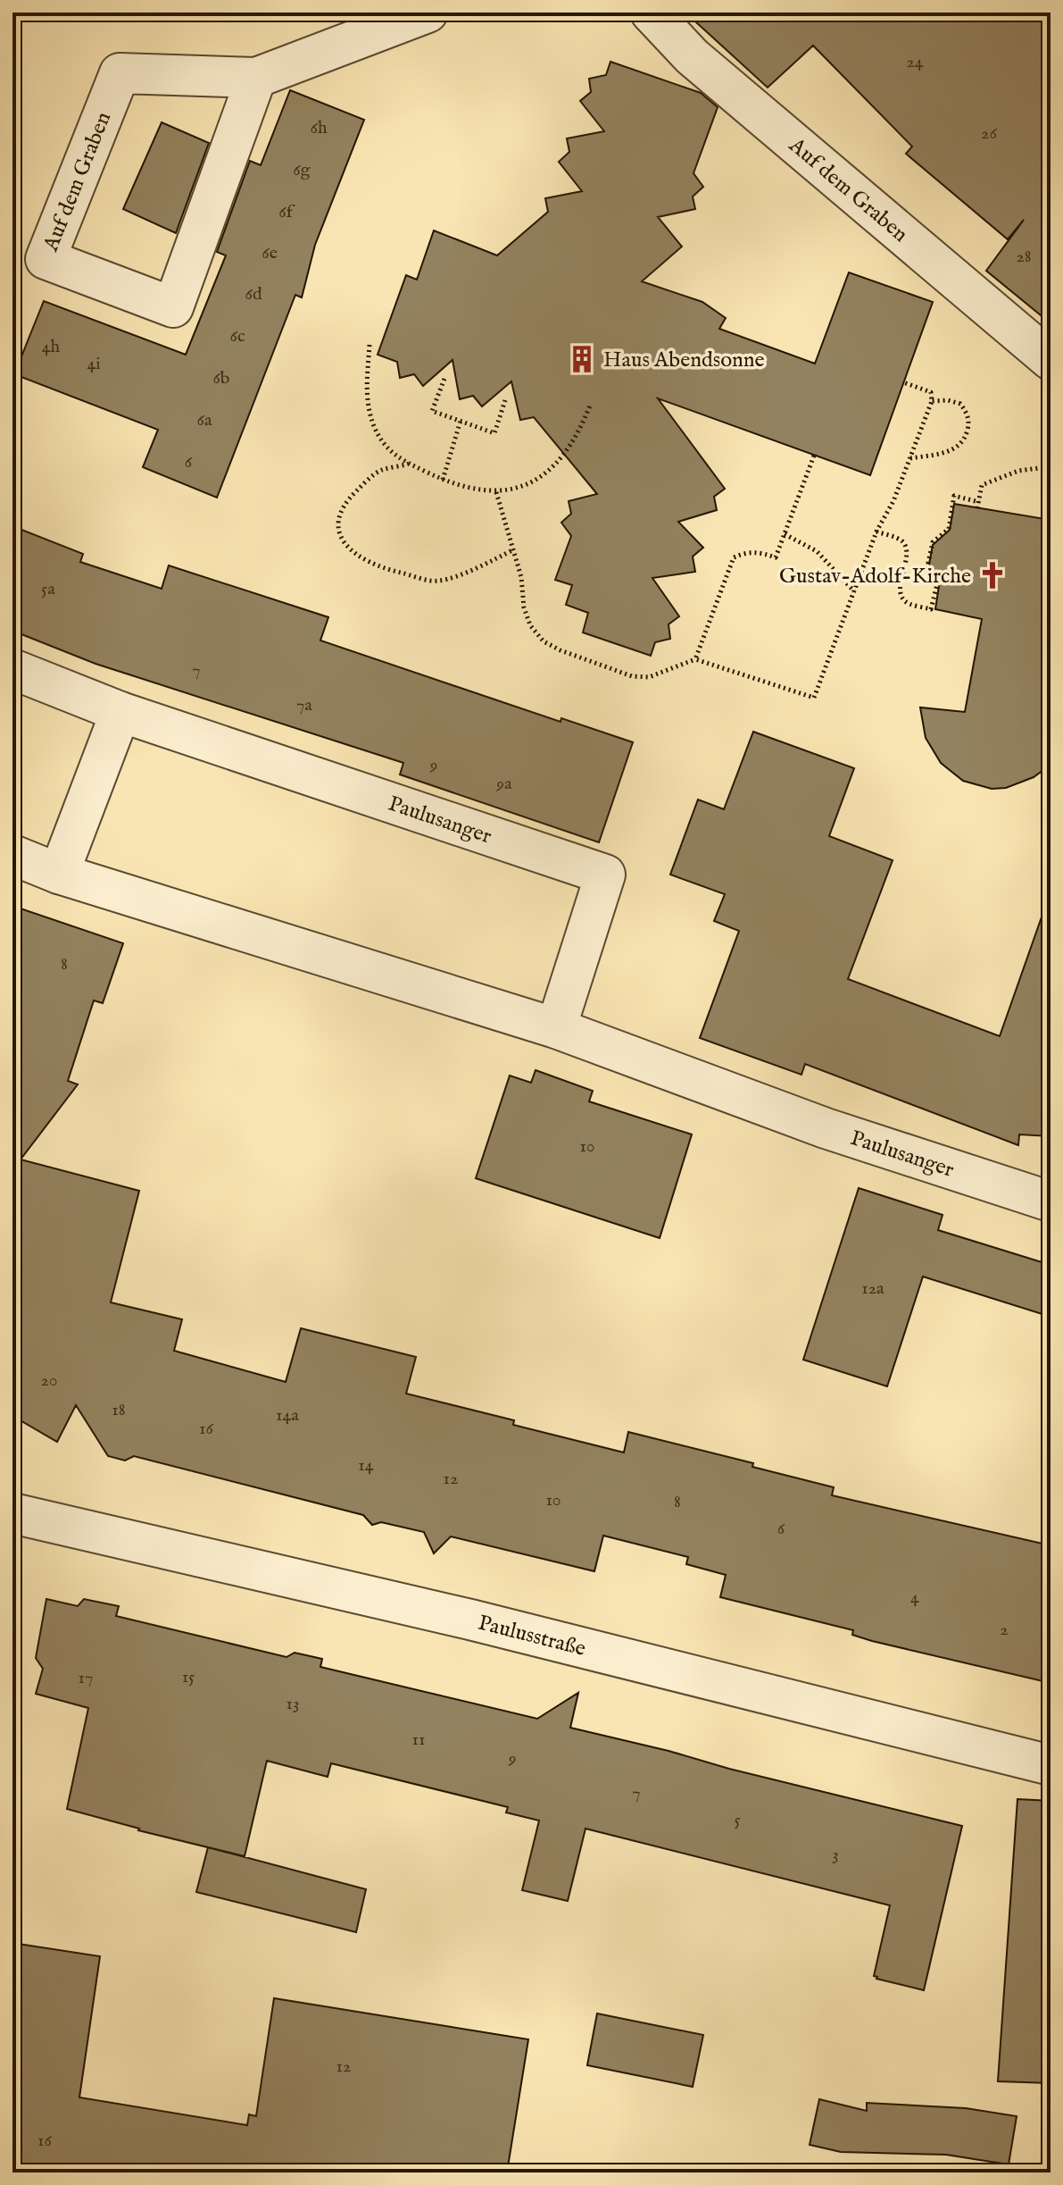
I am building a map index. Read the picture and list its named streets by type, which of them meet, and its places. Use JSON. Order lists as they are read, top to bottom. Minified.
{"streets":{"street":["Auf dem Graben","Paulusanger","Paulusstraße"]},"places":{"building":["Haus Abendsonne"],"church":["Gustav-Adolf-Kirche"]},"house_numbers":["24","6h","26","6g","6f","6e","28","6d","6c","4h","4i","6b","6a","6","5a","7","7a","9","9a","8","10","12a","20","18","14a","16","14","12","10","8","6","4","2","15","17","13","11","9","7","5","3","12","16"]}
